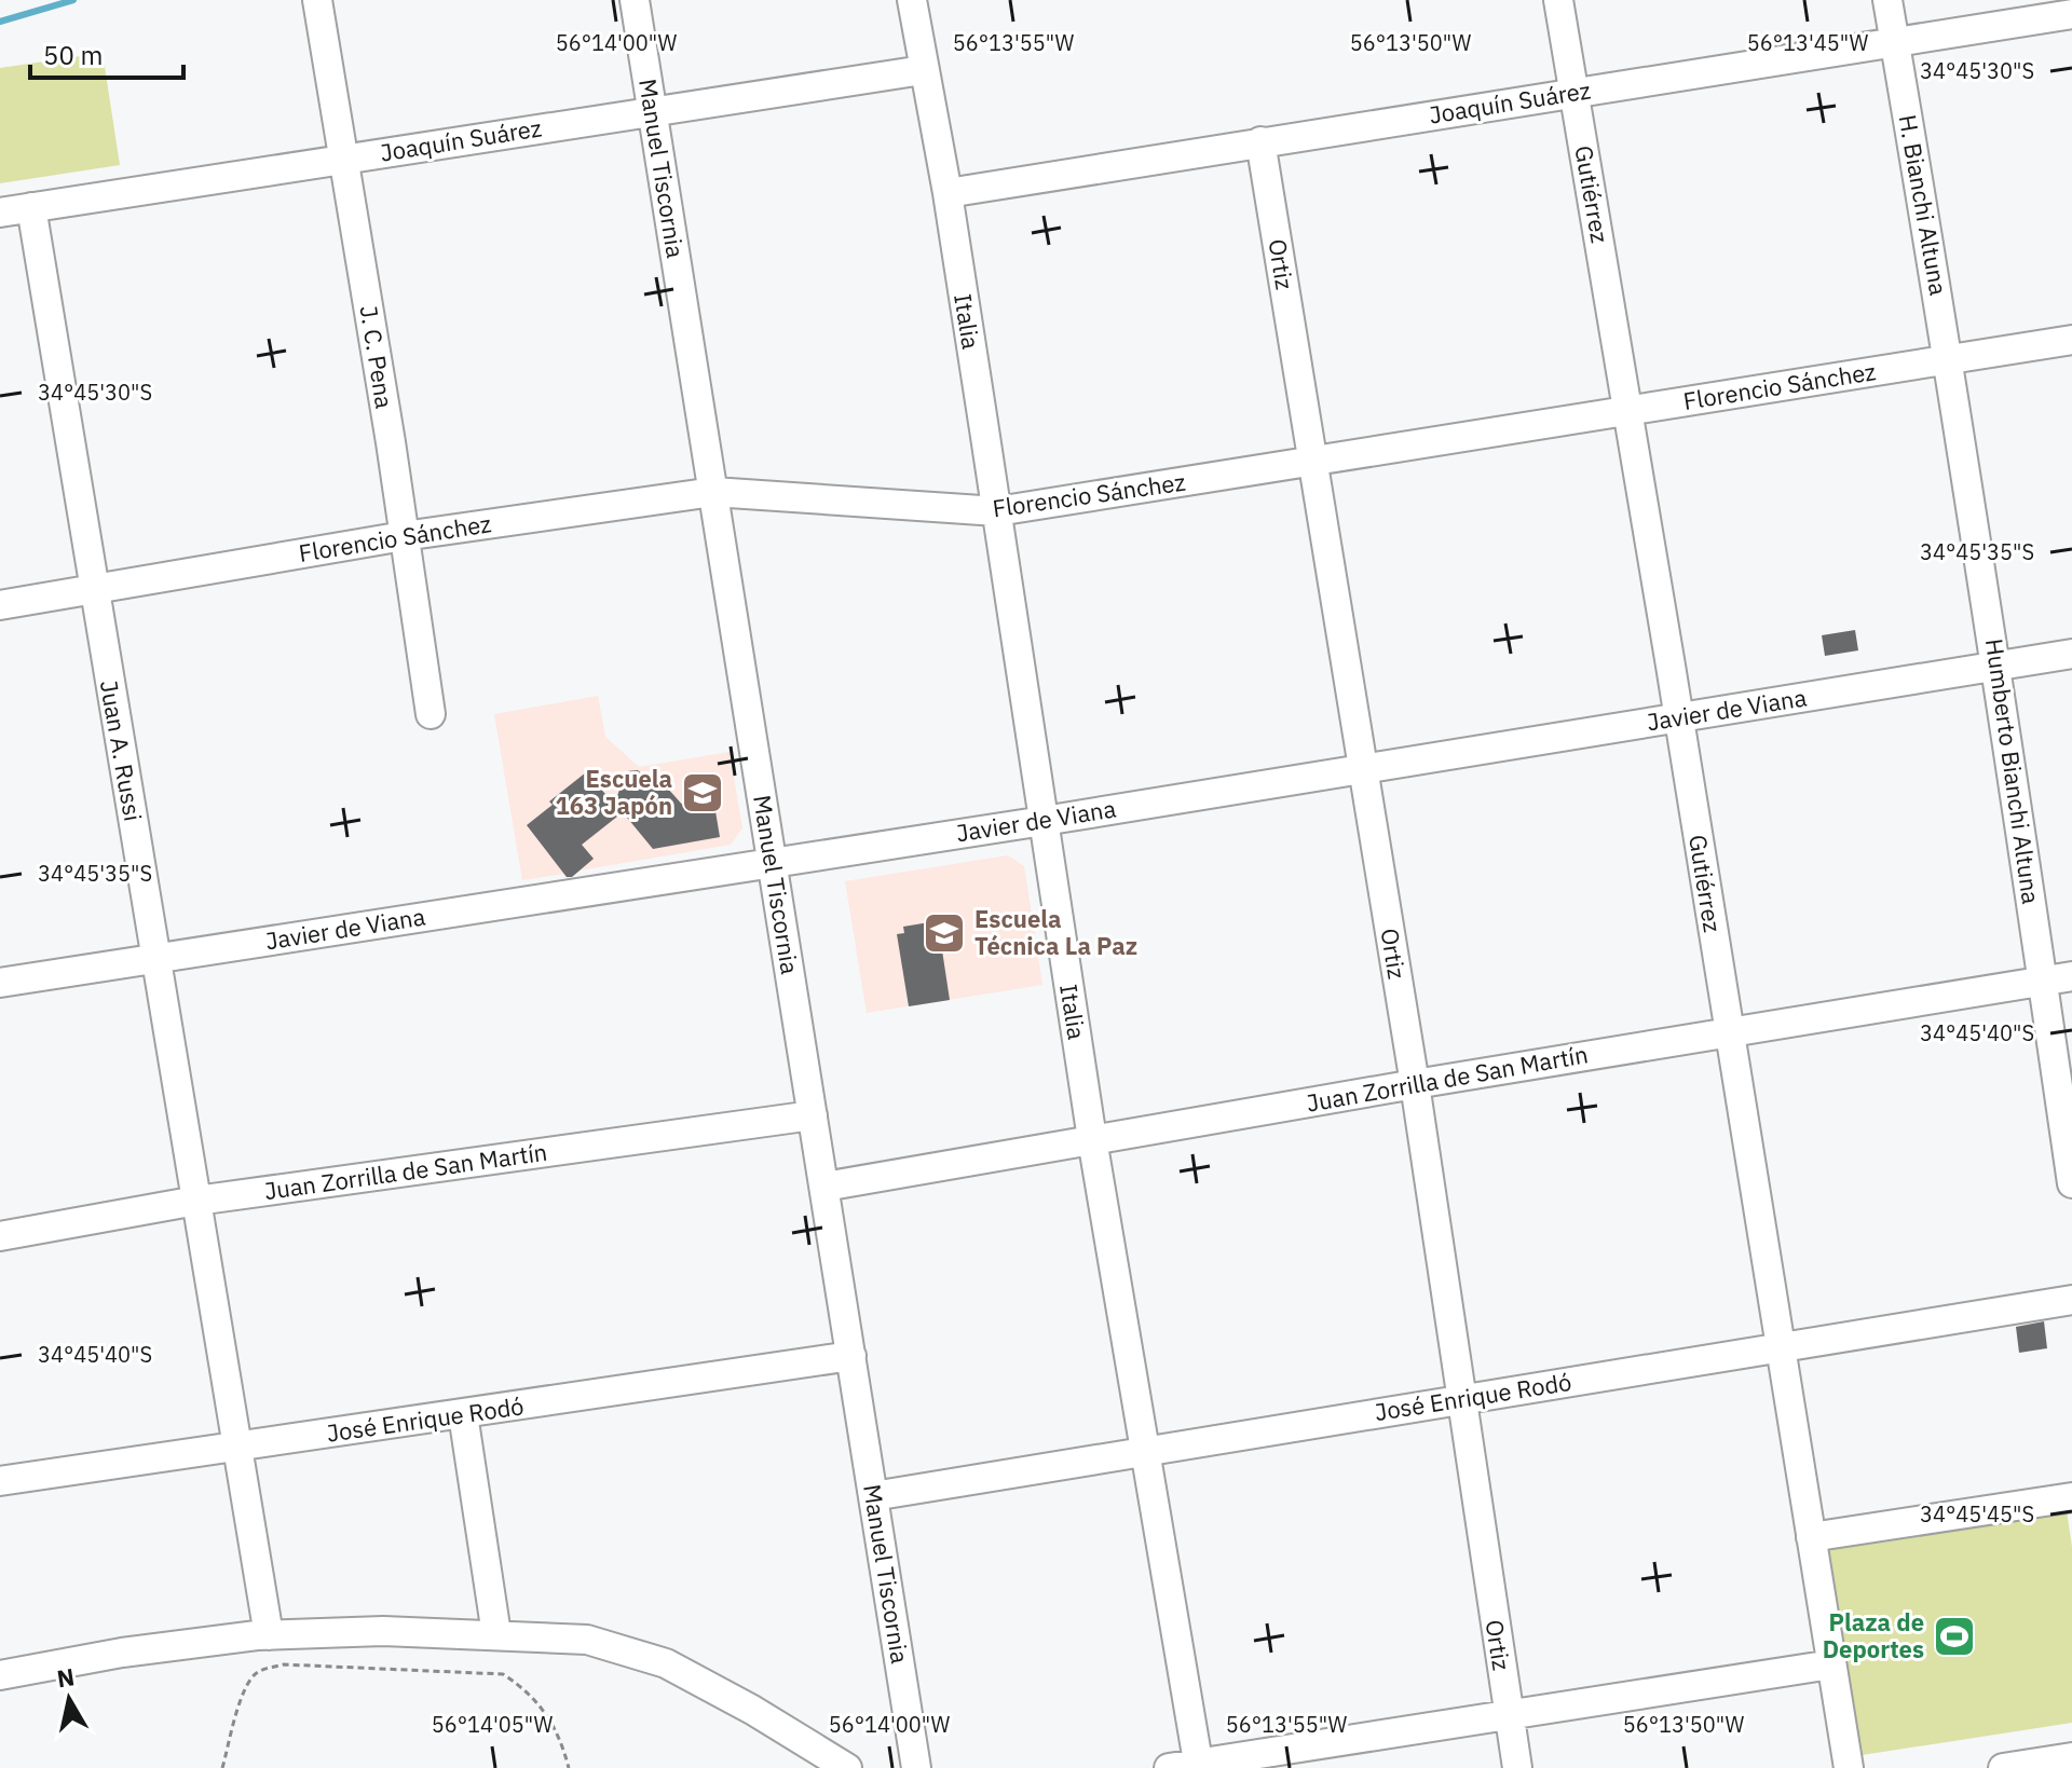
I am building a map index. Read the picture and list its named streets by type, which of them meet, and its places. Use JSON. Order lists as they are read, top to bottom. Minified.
{"streets":{"street":["Joaquín Suárez","Manuel Tiscornia","Gutiérrez","H. Bianchi Altuna","Ortiz","Italia","J. C. Pena","Florencio Sánchez","Javier de Viana","Juan A. Russi","Humberto Bianchi Altuna","Juan Zorrilla de San Martín","José Enrique Rodó"]},"crossings":[["Joaquín Suárez","Manuel Tiscornia"],["Joaquín Suárez","Gutiérrez"],["Joaquín Suárez","H. Bianchi Altuna"],["Joaquín Suárez","Ortiz"],["Joaquín Suárez","Italia"],["Joaquín Suárez","J. C. Pena"],["Joaquín Suárez","Juan A. Russi"],["Manuel Tiscornia","Florencio Sánchez"],["Manuel Tiscornia","Javier de Viana"],["Manuel Tiscornia","Juan Zorrilla de San Martín"],["Manuel Tiscornia","José Enrique Rodó"],["Gutiérrez","Florencio Sánchez"],["Gutiérrez","Javier de Viana"],["Gutiérrez","Juan Zorrilla de San Martín"],["Gutiérrez","José Enrique Rodó"],["H. Bianchi Altuna","Florencio Sánchez"],["H. Bianchi Altuna","Humberto Bianchi Altuna"],["Ortiz","Florencio Sánchez"],["Ortiz","Javier de Viana"],["Ortiz","Juan Zorrilla de San Martín"],["Ortiz","José Enrique Rodó"],["Italia","Florencio Sánchez"],["Italia","Javier de Viana"],["Italia","Juan Zorrilla de San Martín"],["Italia","José Enrique Rodó"],["J. C. Pena","Florencio Sánchez"],["Florencio Sánchez","Juan A. Russi"],["Florencio Sánchez","Humberto Bianchi Altuna"],["Javier de Viana","Juan A. Russi"],["Javier de Viana","Humberto Bianchi Altuna"],["Juan A. Russi","Juan Zorrilla de San Martín"],["Juan A. Russi","José Enrique Rodó"],["Humberto Bianchi Altuna","Juan Zorrilla de San Martín"]],"places":{"school or university":["Escuela 163 Japón","Escuela Técnica La Paz"],"sports":["Plaza de Deportes"]},"scale_bar":"50 m","north":"top","coordinates":["56°14'00\"W","56°13'55\"W","56°13'50\"W","56°13'45\"W","34°45'30\"S","34°45'35\"S","34°45'40\"S","34°45'45\"S","56°14'05\"W"]}
